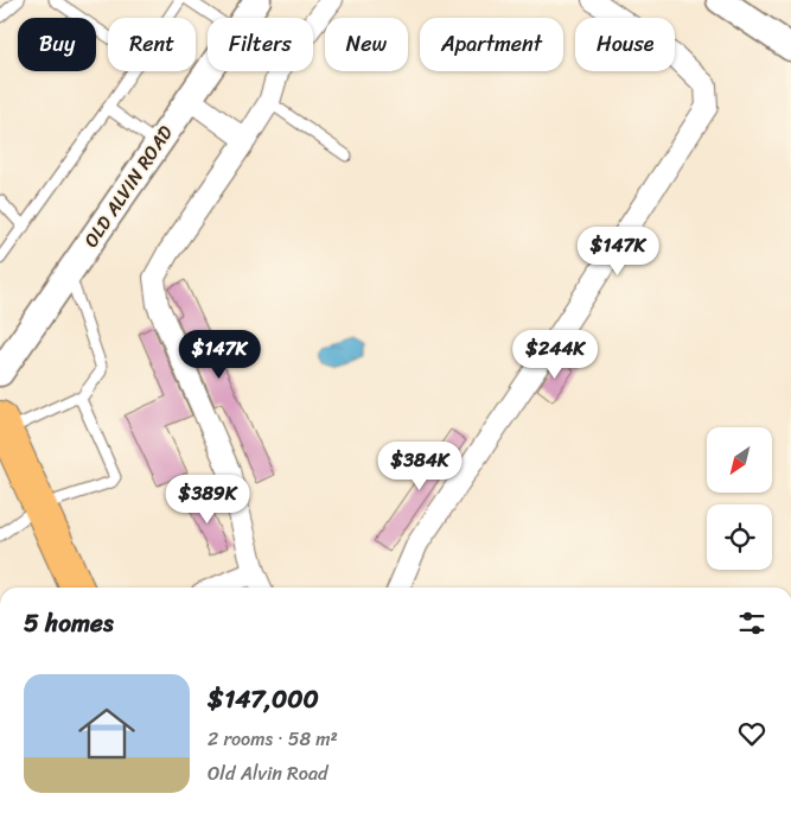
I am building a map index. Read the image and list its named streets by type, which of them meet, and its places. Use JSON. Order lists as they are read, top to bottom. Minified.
{"streets":{"street":["OLD ALVIN ROAD"]},"north":"bottom left","page":{"chip":["Buy","Rent","Filters","New","Apartment","House"],"price":["$147K","$147K","$244K","$384K","$389K"],"heading":"5 homes","list":[{"name":"$147,000","note":"2 rooms · 58 m² · Old Alvin Road"}]}}
